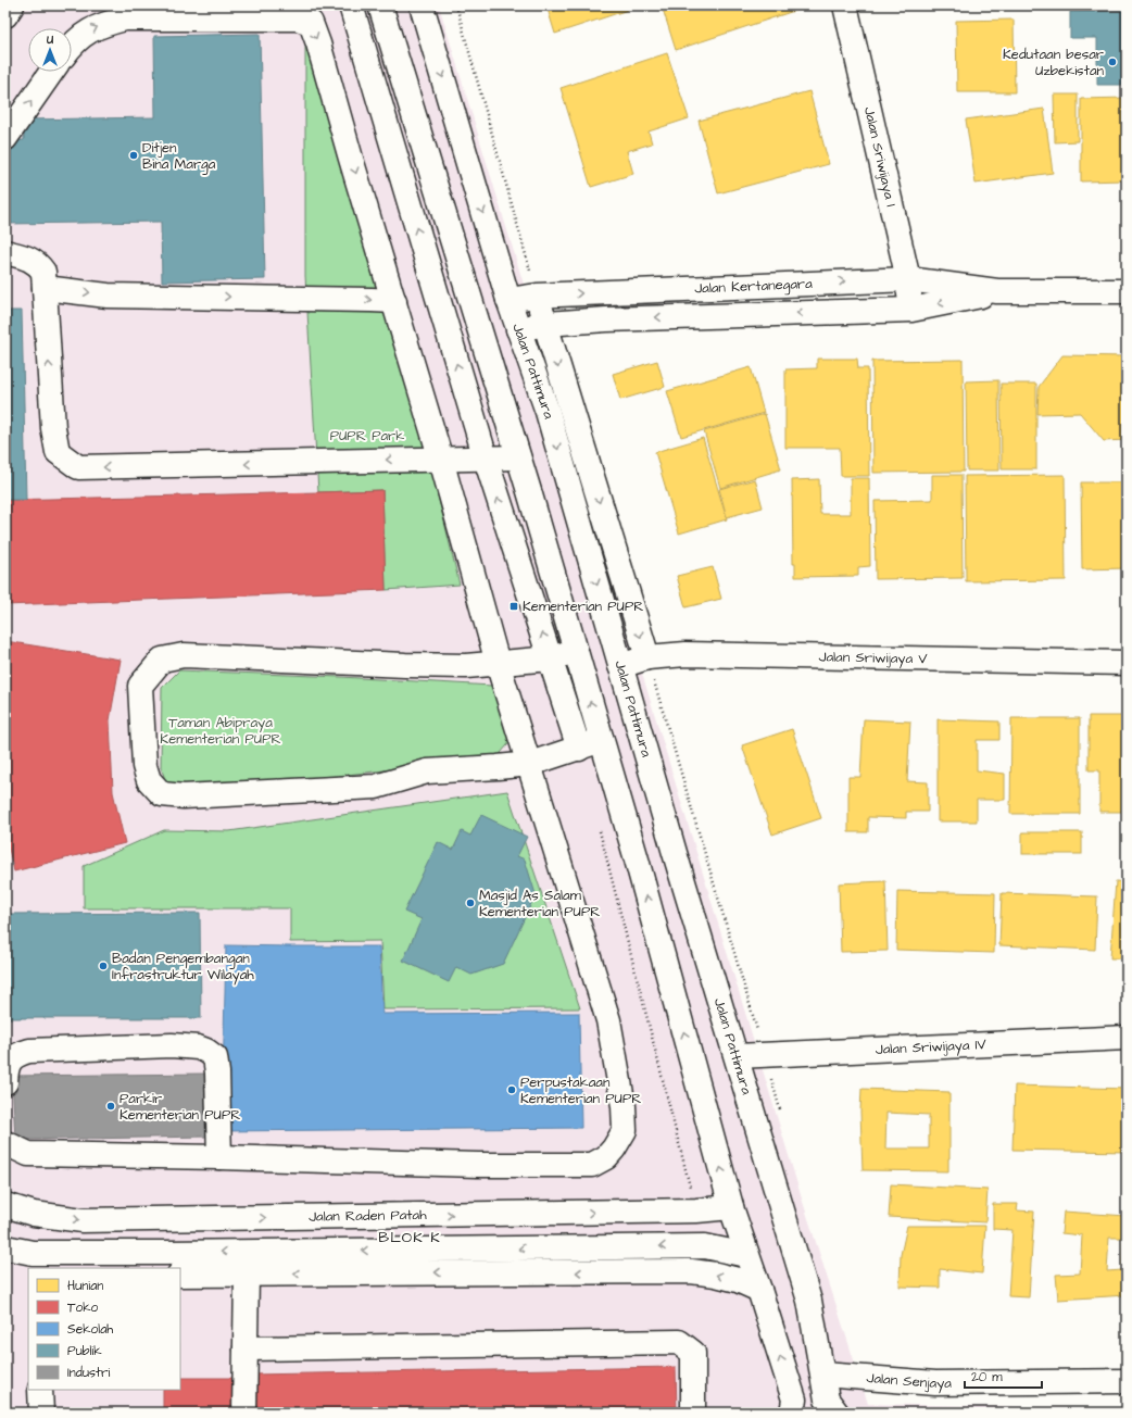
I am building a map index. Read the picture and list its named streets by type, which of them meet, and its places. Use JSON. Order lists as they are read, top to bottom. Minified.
{"streets":{"street":["Jalan Sriwijaya I","Jalan Kertanegara","Jalan Pattimura","Jalan Sriwijaya V","Jalan Sriwijaya IV","Jalan Raden Patah","Jalan Senjaya"]},"crossings":[["Jalan Sriwijaya I","Jalan Kertanegara"],["Jalan Kertanegara","Jalan Pattimura"],["Jalan Pattimura","Jalan Sriwijaya V"],["Jalan Pattimura","Jalan Sriwijaya IV"],["Jalan Pattimura","Jalan Senjaya"]],"districts":["BLOK K"],"parks":["PUPR Park","Taman Abipraya Kementerian PUPR"],"places":{"other":["Kedutaan besar Uzbekistan","Ditjen Bina Marga","Masjid As Salam Kementerian PUPR","Badan Pengembangan Infrastruktur Wilayah","Perpustakaan Kementerian PUPR","Parkir Kementerian PUPR"],"transit":["Kementerian PUPR"]},"legend":["Hunian","Toko","Sekolah","Publik","Industri"],"scale_bar":"20 m","north":"top"}
